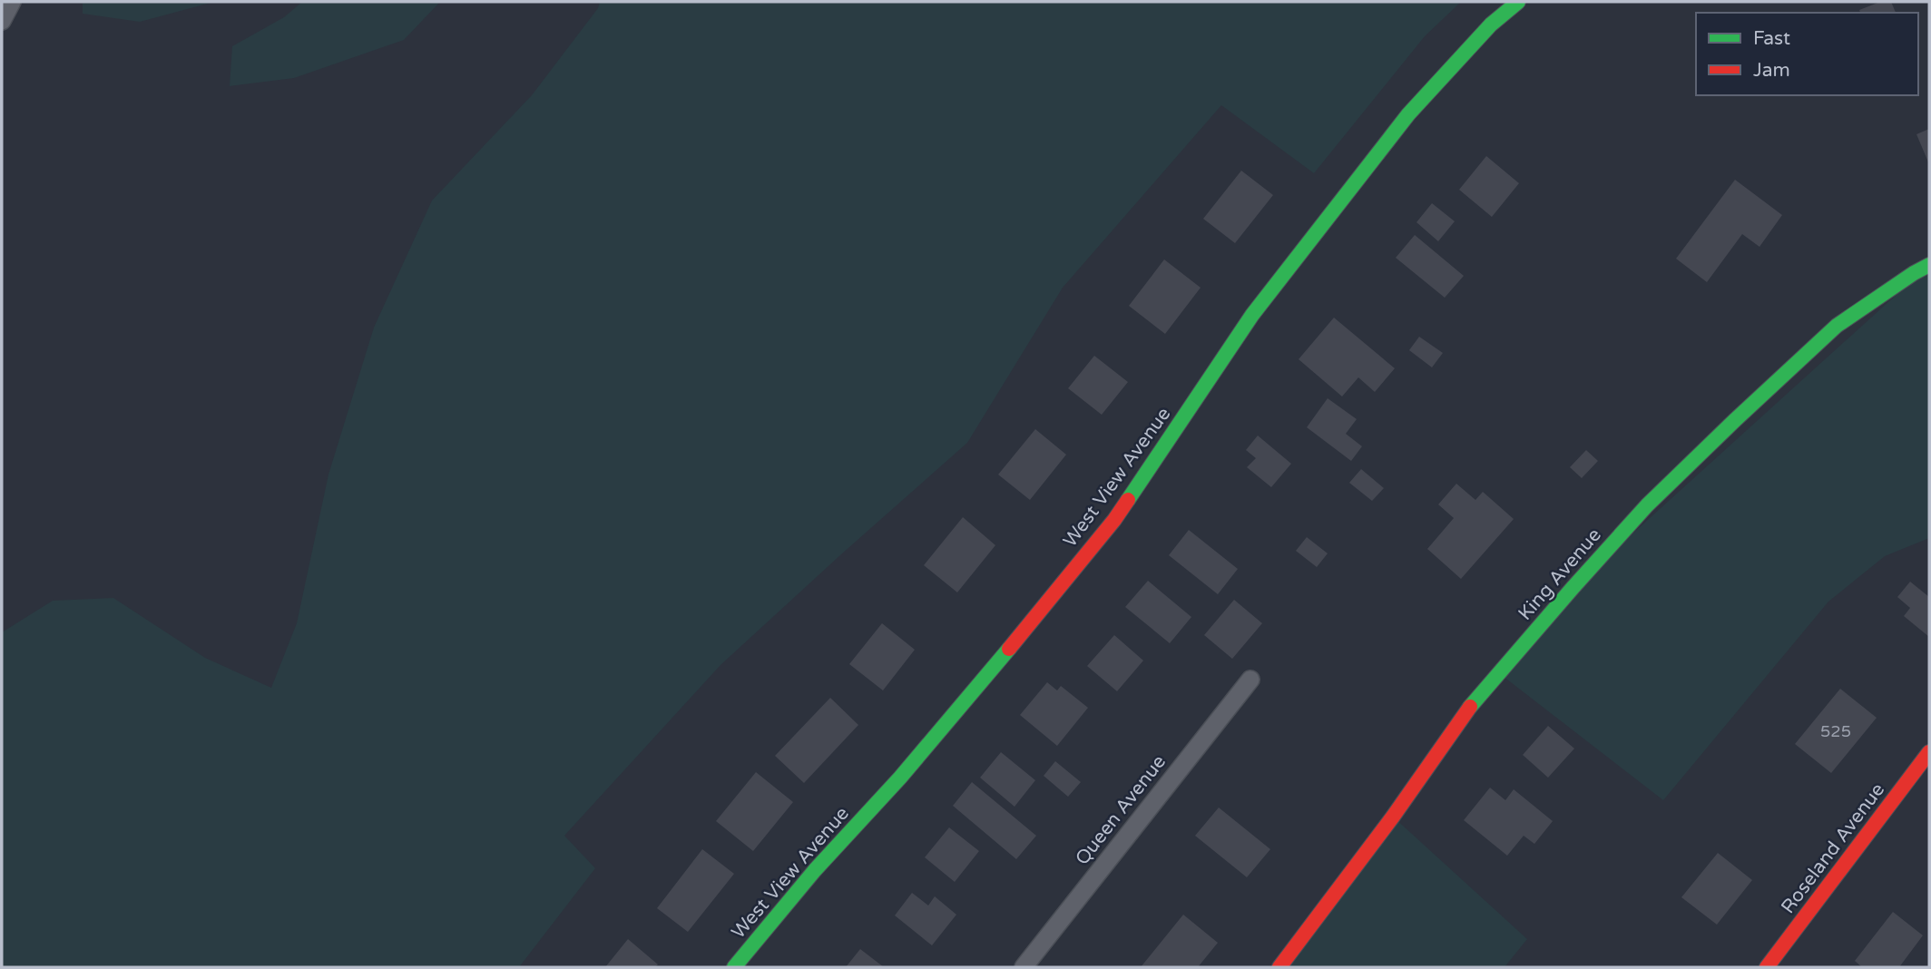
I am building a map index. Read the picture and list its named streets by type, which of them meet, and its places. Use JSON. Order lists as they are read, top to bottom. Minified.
{"streets":{"street":["West View Avenue","King Avenue","Roseland Avenue"],"lane":["Queen Avenue"]},"house_numbers":["525"],"legend":["Fast","Jam"]}
